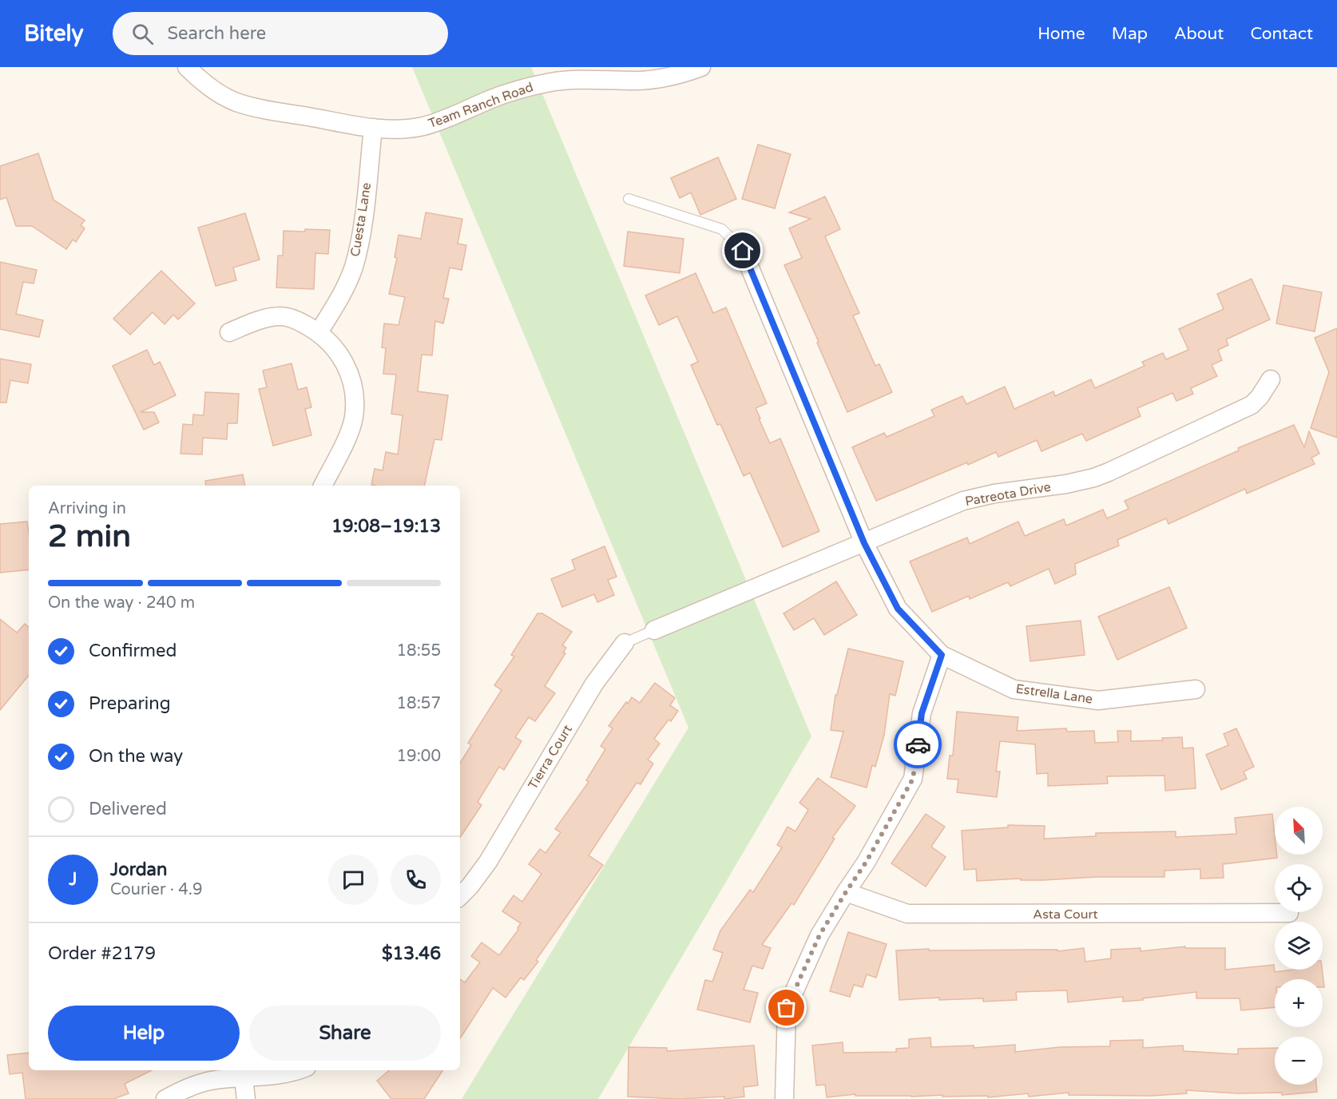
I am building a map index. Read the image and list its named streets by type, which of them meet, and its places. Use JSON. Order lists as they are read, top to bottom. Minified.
{"streets":{"street":["Team Ranch Road","Cuesta Lane","Patreota Drive","Estrella Lane","Tierra Court","Asta Court"]},"crossings":[["Team Ranch Road","Cuesta Lane"],["Patreota Drive","Estrella Lane"],["Patreota Drive","Tierra Court"]],"north":"top left","page":{"header":"Bitely","search":"Search here","nav":["Home","Map","About","Contact"],"heading":["2 min","Arriving in","19:08–19:13"],"panel":["Jordan","Courier · 4.9","Order #2179","$13.46"],"bar":"On the way · 240 m","list":[["Confirmed","18:55"],["Preparing","18:57"],["On the way","19:00"],"Delivered"],"map_buttons":["+","−"],"round":"J","buttons":["Help","Share"]}}
